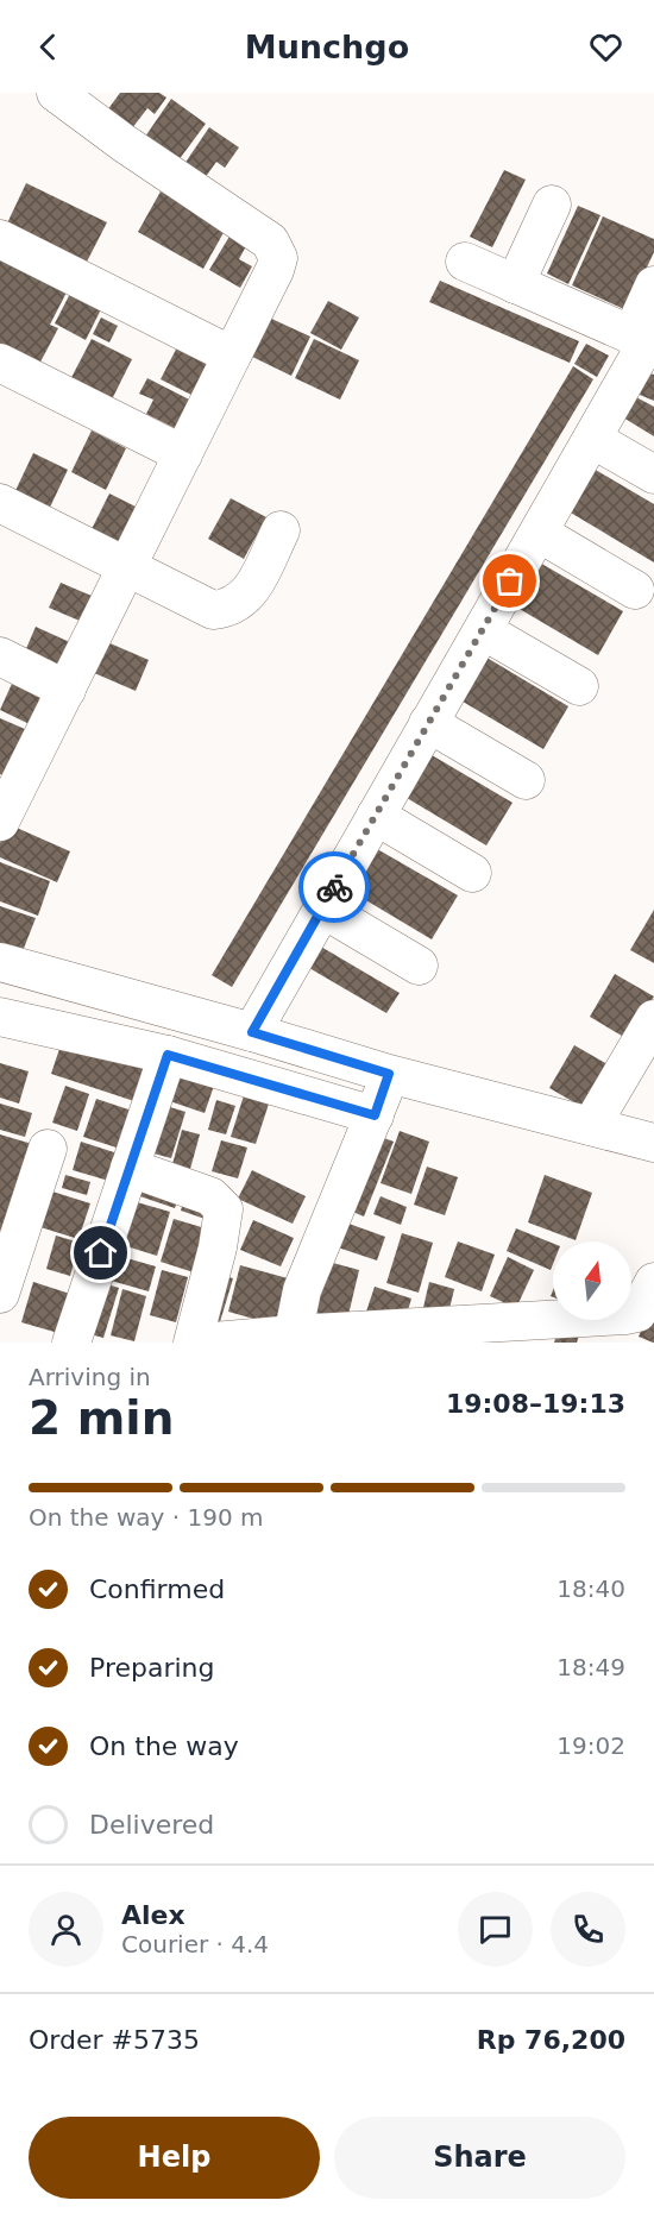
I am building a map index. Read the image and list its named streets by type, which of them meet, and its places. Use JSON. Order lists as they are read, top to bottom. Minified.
{"north":"top","page":{"header":"Munchgo","heading":["2 min","Arriving in","19:08–19:13"],"panel":["Alex","Courier · 4.4","Order #5735","Rp 76,200"],"bar":"On the way · 190 m","list":[["Confirmed","18:40"],["Preparing","18:49"],["On the way","19:02"],"Delivered"],"buttons":["Help","Share"]}}
